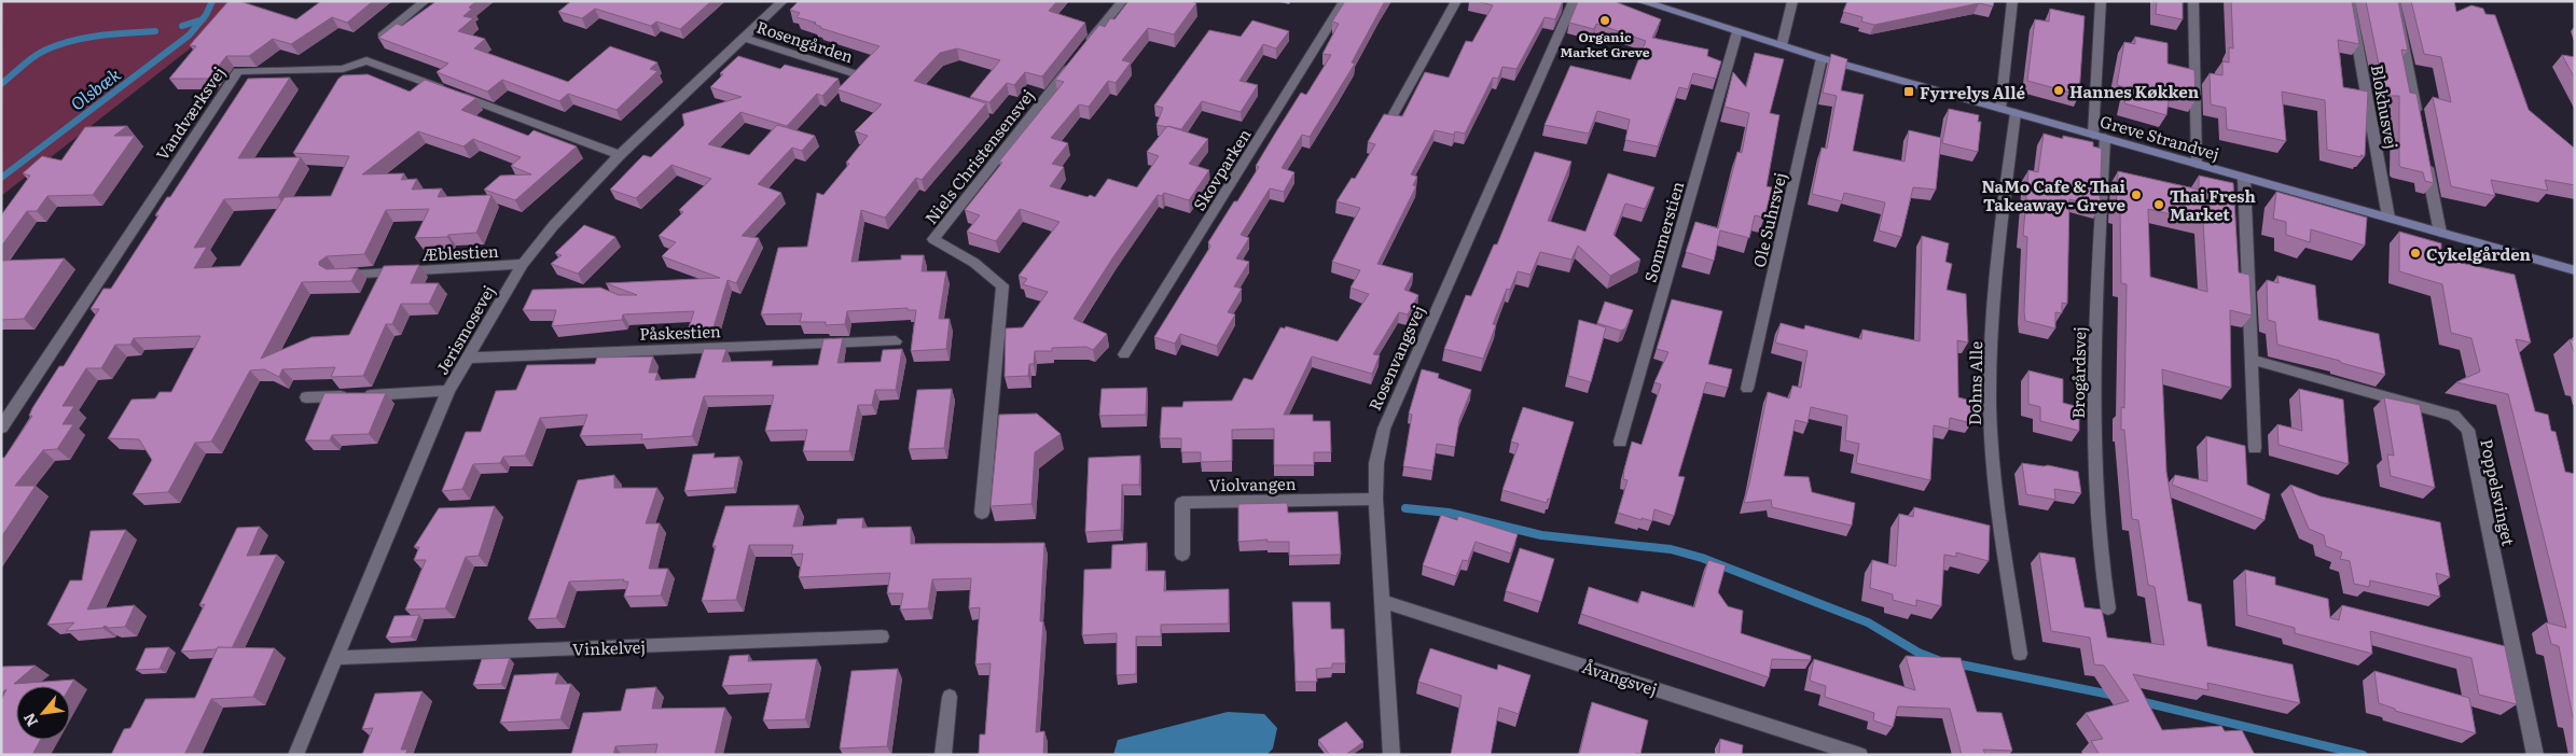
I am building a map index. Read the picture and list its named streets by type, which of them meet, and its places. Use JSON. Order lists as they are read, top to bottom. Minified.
{"streets":{"main road":["Greve Strandvej"],"street":["Rosengården","Blokhusvej","Vandværksvej","Niels Christensensvej","Skovparken","Ole Suhrsvej","Sommerstien","Æblestien","Jerismosevej","Påskestien","Rosenvangsvej","Brogårdsvej","Dohns Alle","Violvangen","Poppelsvinget","Vinkelvej","Åvangsvej"]},"crossings":[["Rosengården","Jerismosevej"],["Blokhusvej","Greve Strandvej"],["Vandværksvej","Jerismosevej"],["Greve Strandvej","Ole Suhrsvej"],["Greve Strandvej","Sommerstien"],["Greve Strandvej","Brogårdsvej"],["Greve Strandvej","Dohns Alle"],["Æblestien","Jerismosevej"],["Jerismosevej","Påskestien"],["Jerismosevej","Vinkelvej"],["Rosenvangsvej","Violvangen"],["Rosenvangsvej","Åvangsvej"]],"water":["Olsbæk"],"places":{"other":["Organic Market Greve","Hannes Køkken","NaMo Cafe & Thai Takeaway - Greve","Thai Fresh Market","Cykelgården"],"transit":["Fyrrelys Allé"]},"north":"bottom left"}
